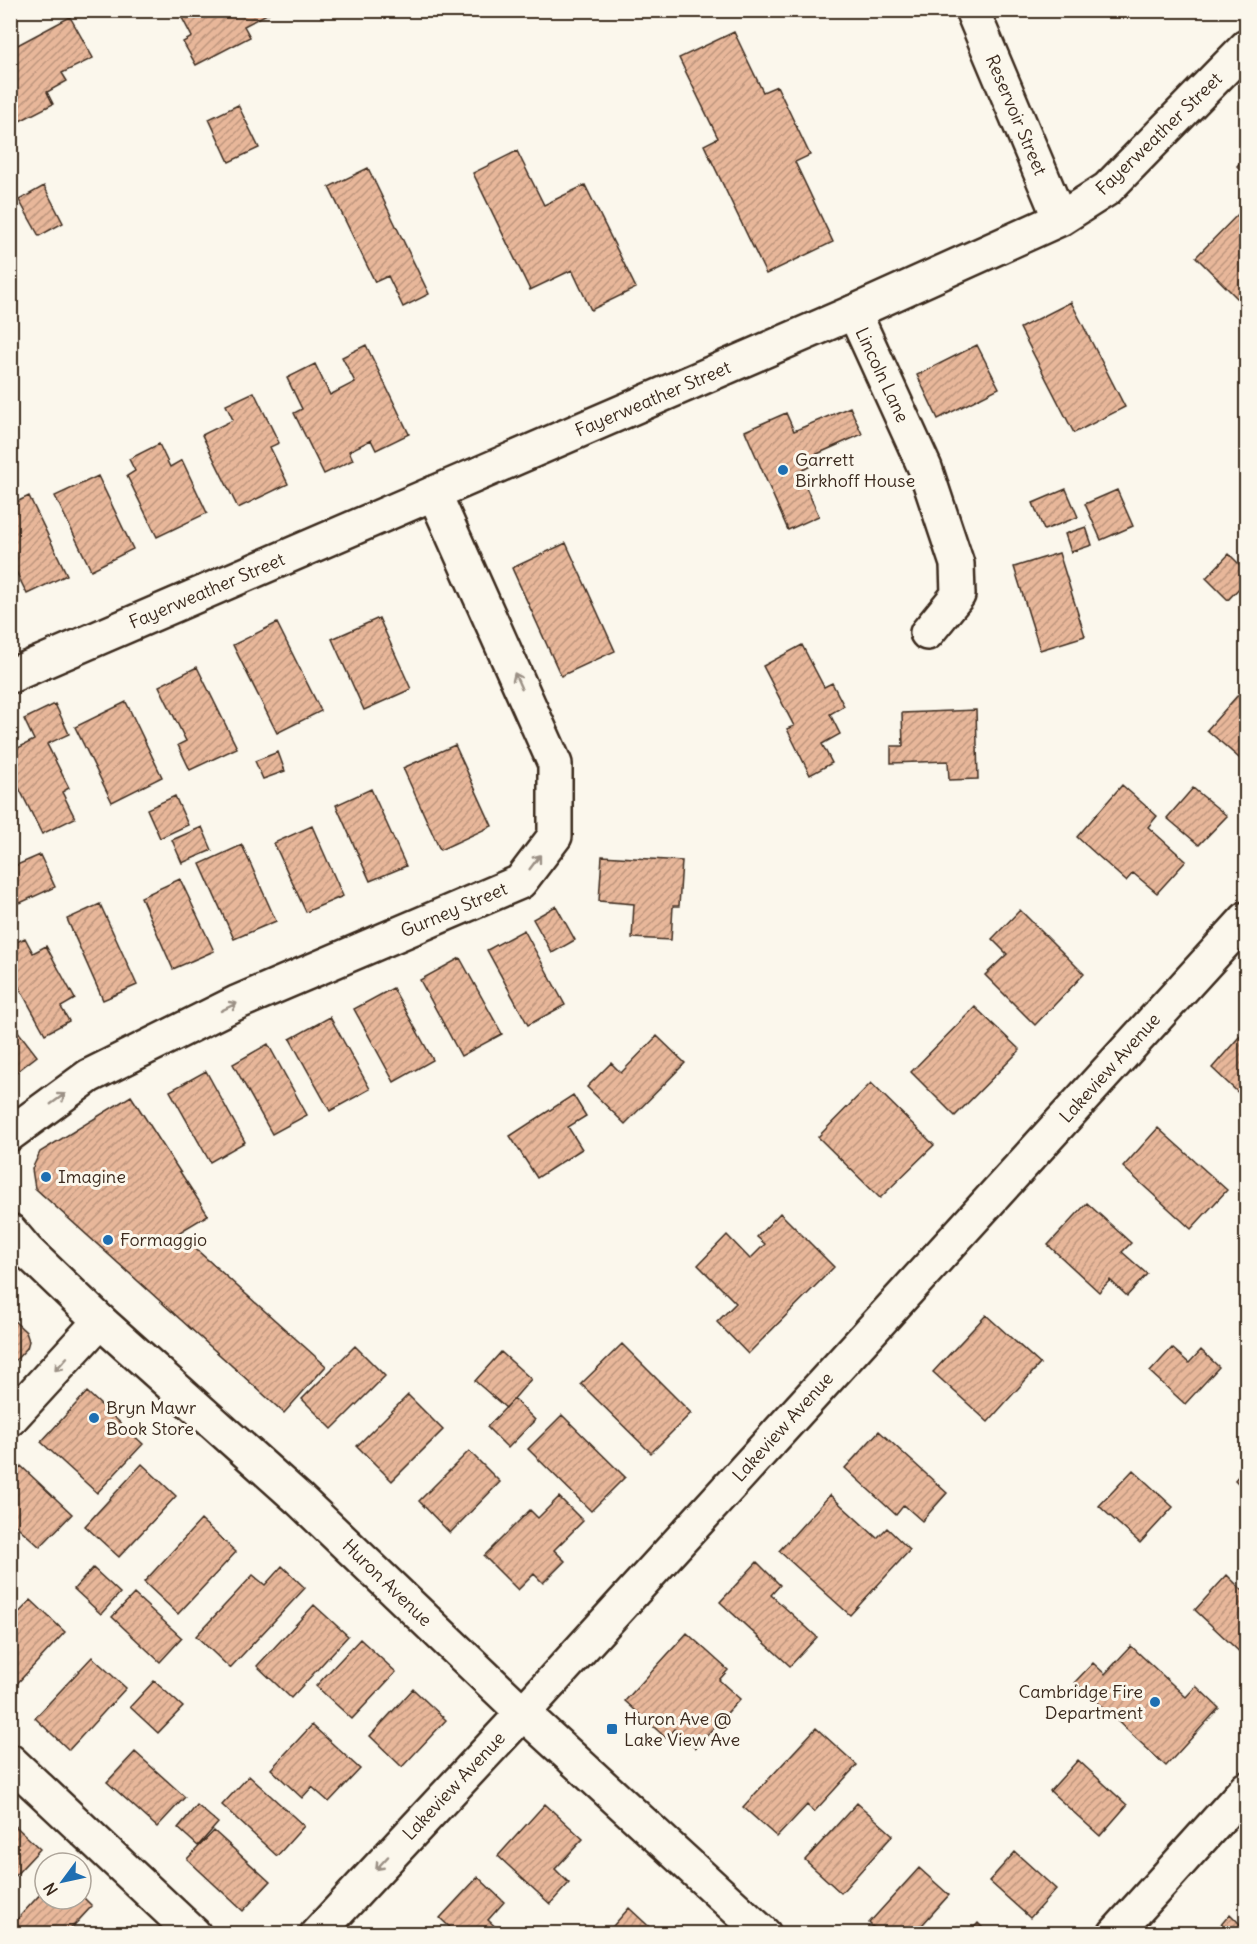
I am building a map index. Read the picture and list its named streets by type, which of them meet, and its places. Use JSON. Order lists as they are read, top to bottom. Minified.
{"streets":{"street":["Reservoir Street","Fayerweather Street","Lincoln Lane","Gurney Street","Lakeview Avenue","Huron Avenue"]},"crossings":[["Reservoir Street","Fayerweather Street"],["Fayerweather Street","Lincoln Lane"],["Fayerweather Street","Gurney Street"],["Lakeview Avenue","Huron Avenue"]],"places":{"other":["Garrett Birkhoff House","Imagine","Formaggio","Bryn Mawr Book Store","Cambridge Fire Department"],"transit":["Huron Ave @ Lake View Ave"]},"north":"bottom left"}
